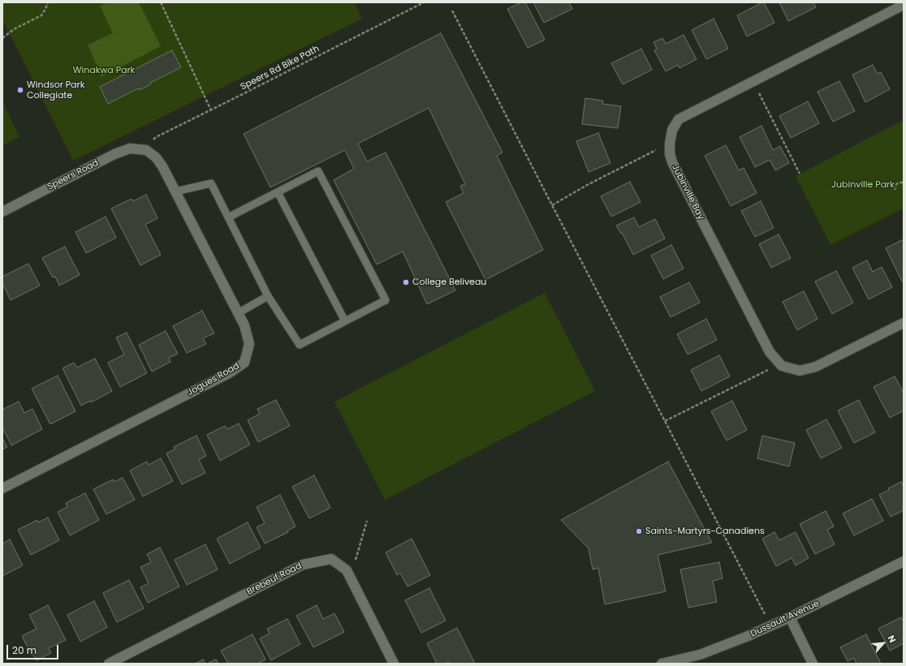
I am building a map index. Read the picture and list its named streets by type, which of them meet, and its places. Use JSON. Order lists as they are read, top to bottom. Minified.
{"streets":{"street":["Speers Road","Jubinville Bay","Jogues Road","Brebeuf Road","Dussault Avenue"],"path":["Speers Rd Bike Path"]},"crossings":[["Speers Rd Bike Path","Speers Road"],["Speers Rd Bike Path","Jogues Road"],["Speers Road","Jogues Road"]],"parks":["Winakwa Park","Jubinville Park"],"places":["Windsor Park Collegiate","College Beliveau","Saints-Martyrs-Canadiens"],"scale_bar":"20 m","north":"top right"}
